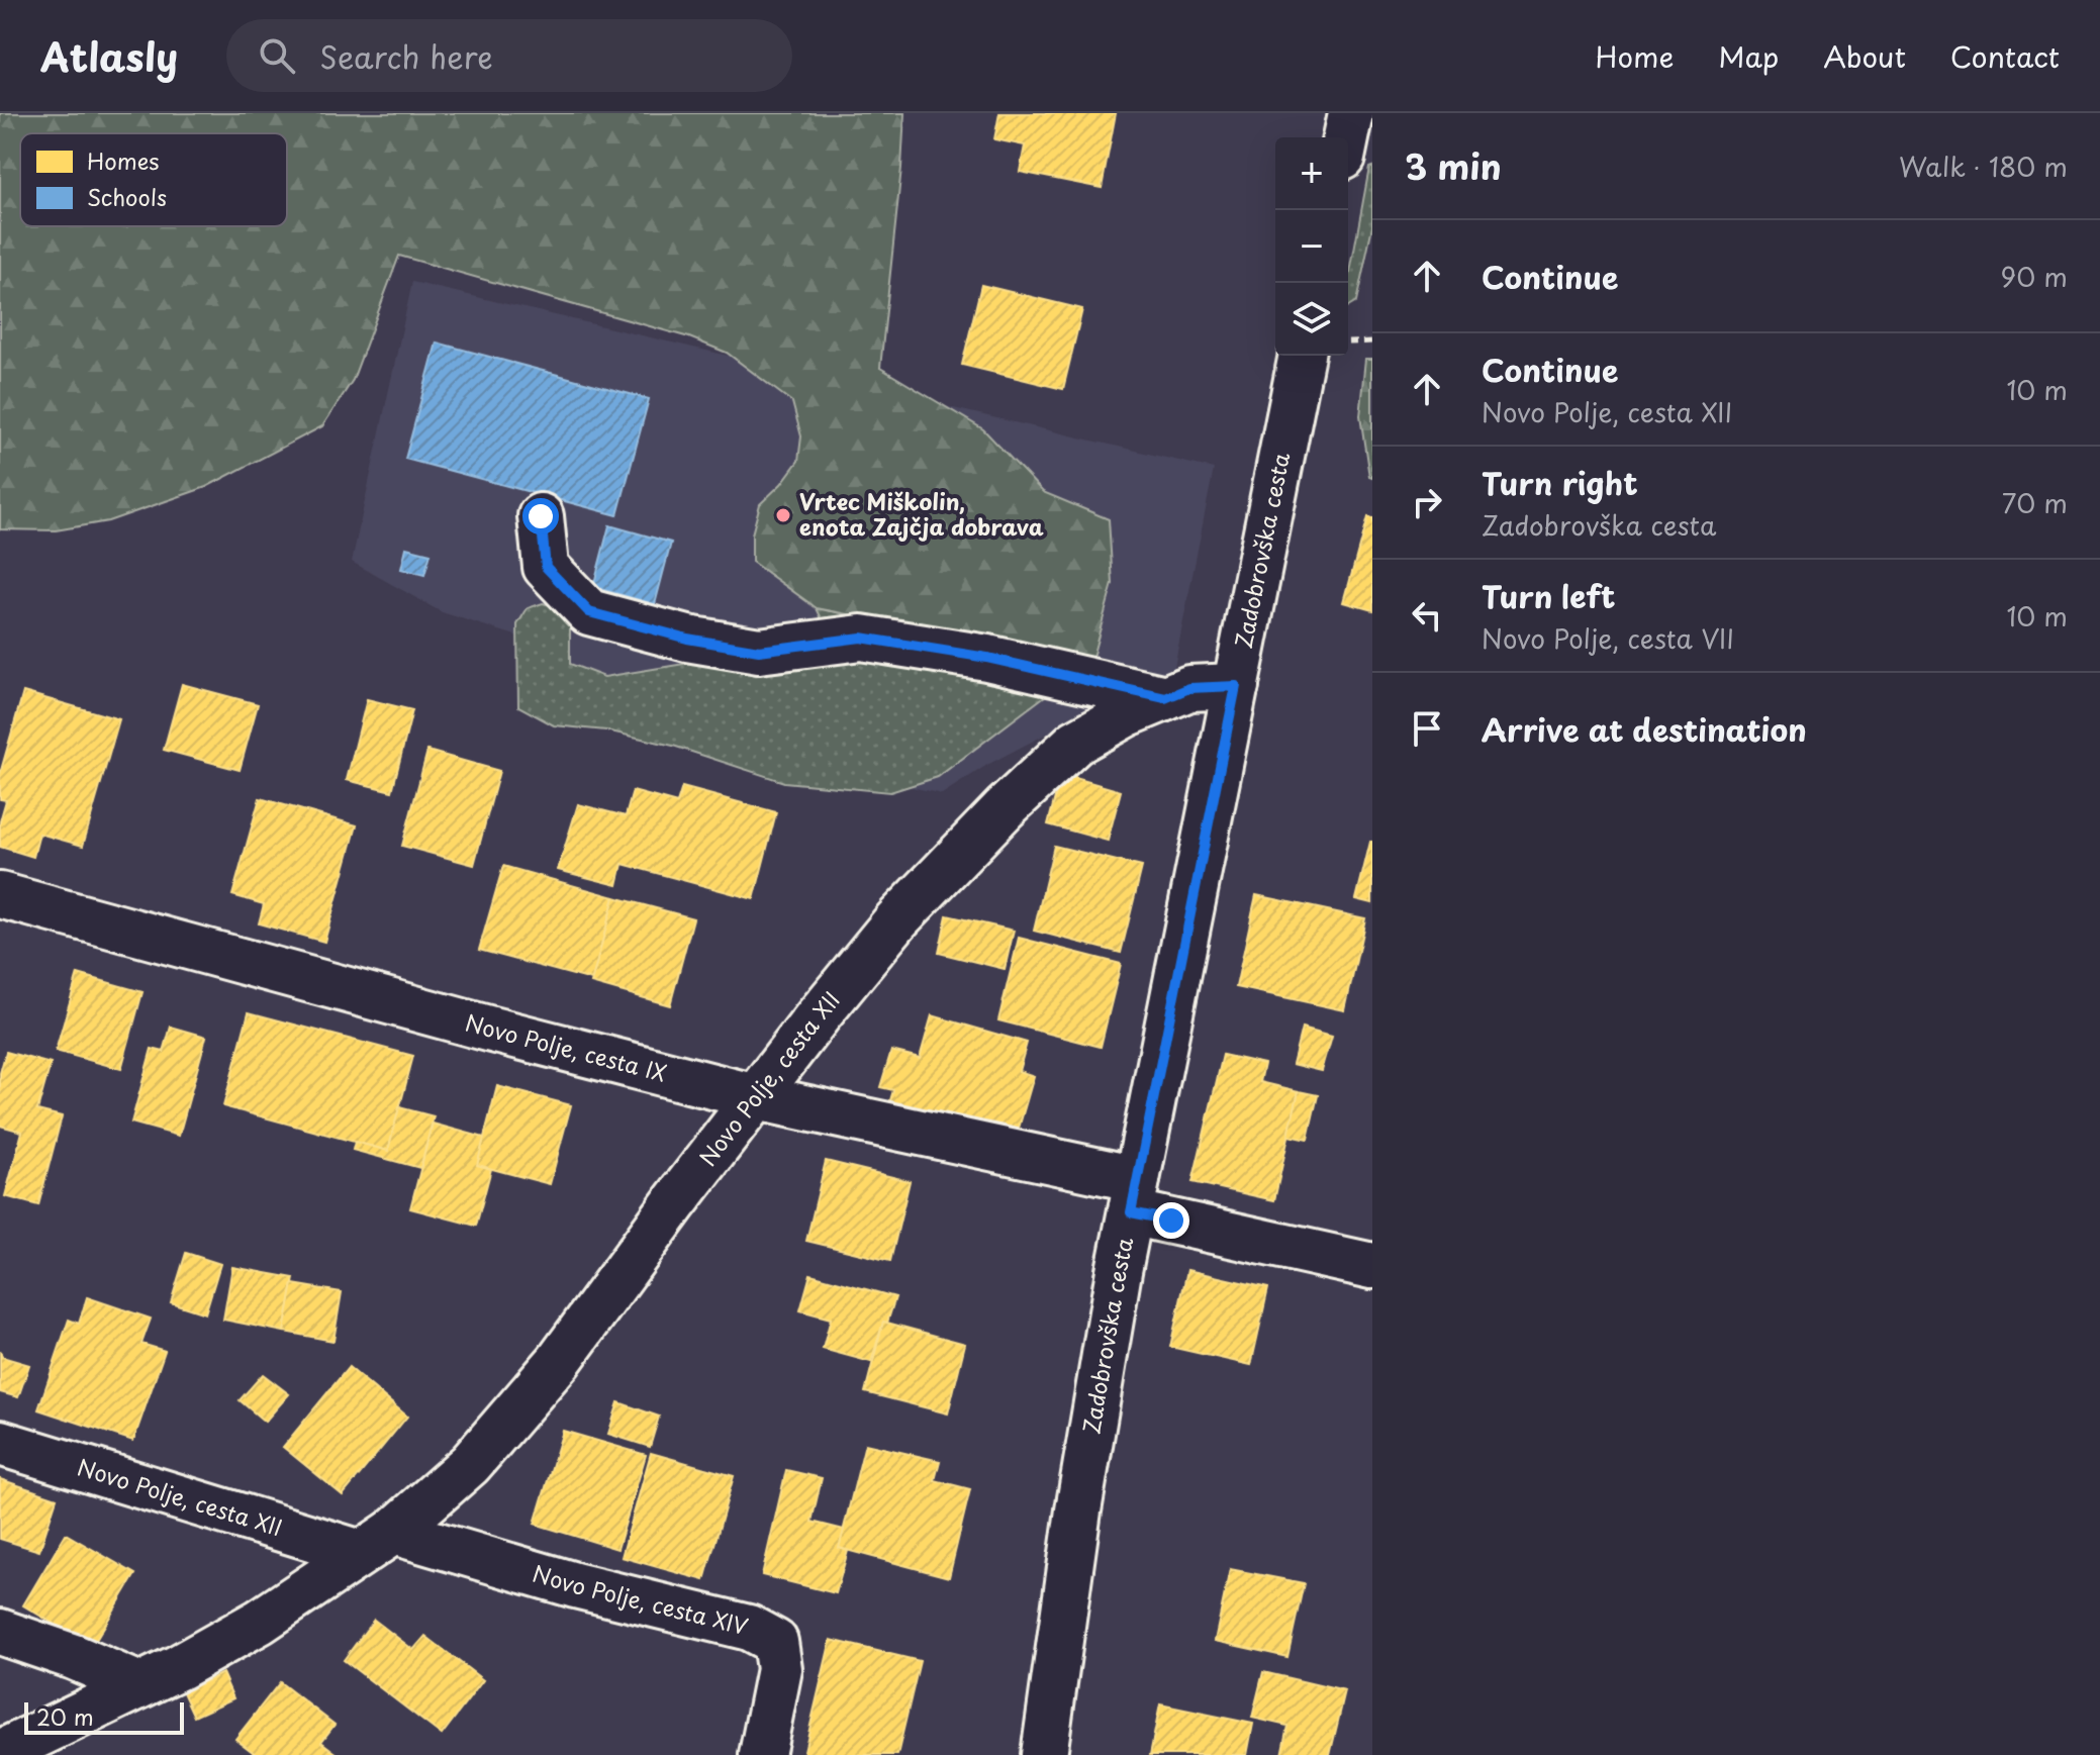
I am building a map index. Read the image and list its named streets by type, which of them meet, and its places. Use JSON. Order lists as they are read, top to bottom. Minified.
{"streets":{"street":["Zadobrovška cesta","Novo Polje, cesta IX","Novo Polje, cesta XII","Novo Polje, cesta XIV"]},"crossings":[["Zadobrovška cesta","Novo Polje, cesta IX"],["Zadobrovška cesta","Novo Polje, cesta XII"],["Novo Polje, cesta IX","Novo Polje, cesta XII"],["Novo Polje, cesta XII","Novo Polje, cesta XIV"]],"places":["Vrtec Miškolin, enota Zajčja dobrava"],"legend":["Homes","Schools"],"scale_bar":"20 m","page":{"header":"Atlasly","search":"Search here","nav":["Home","Map","About","Contact"],"heading":["3 min","Walk · 180 m"],"map_buttons":["+","−"],"list":[["Continue","90 m"],["Continue","Novo Polje, cesta XII","10 m"],["Turn right","Zadobrovška cesta","70 m"],["Turn left","Novo Polje, cesta VII","10 m"],"Arrive at destination"],"scale":"20 m"}}
